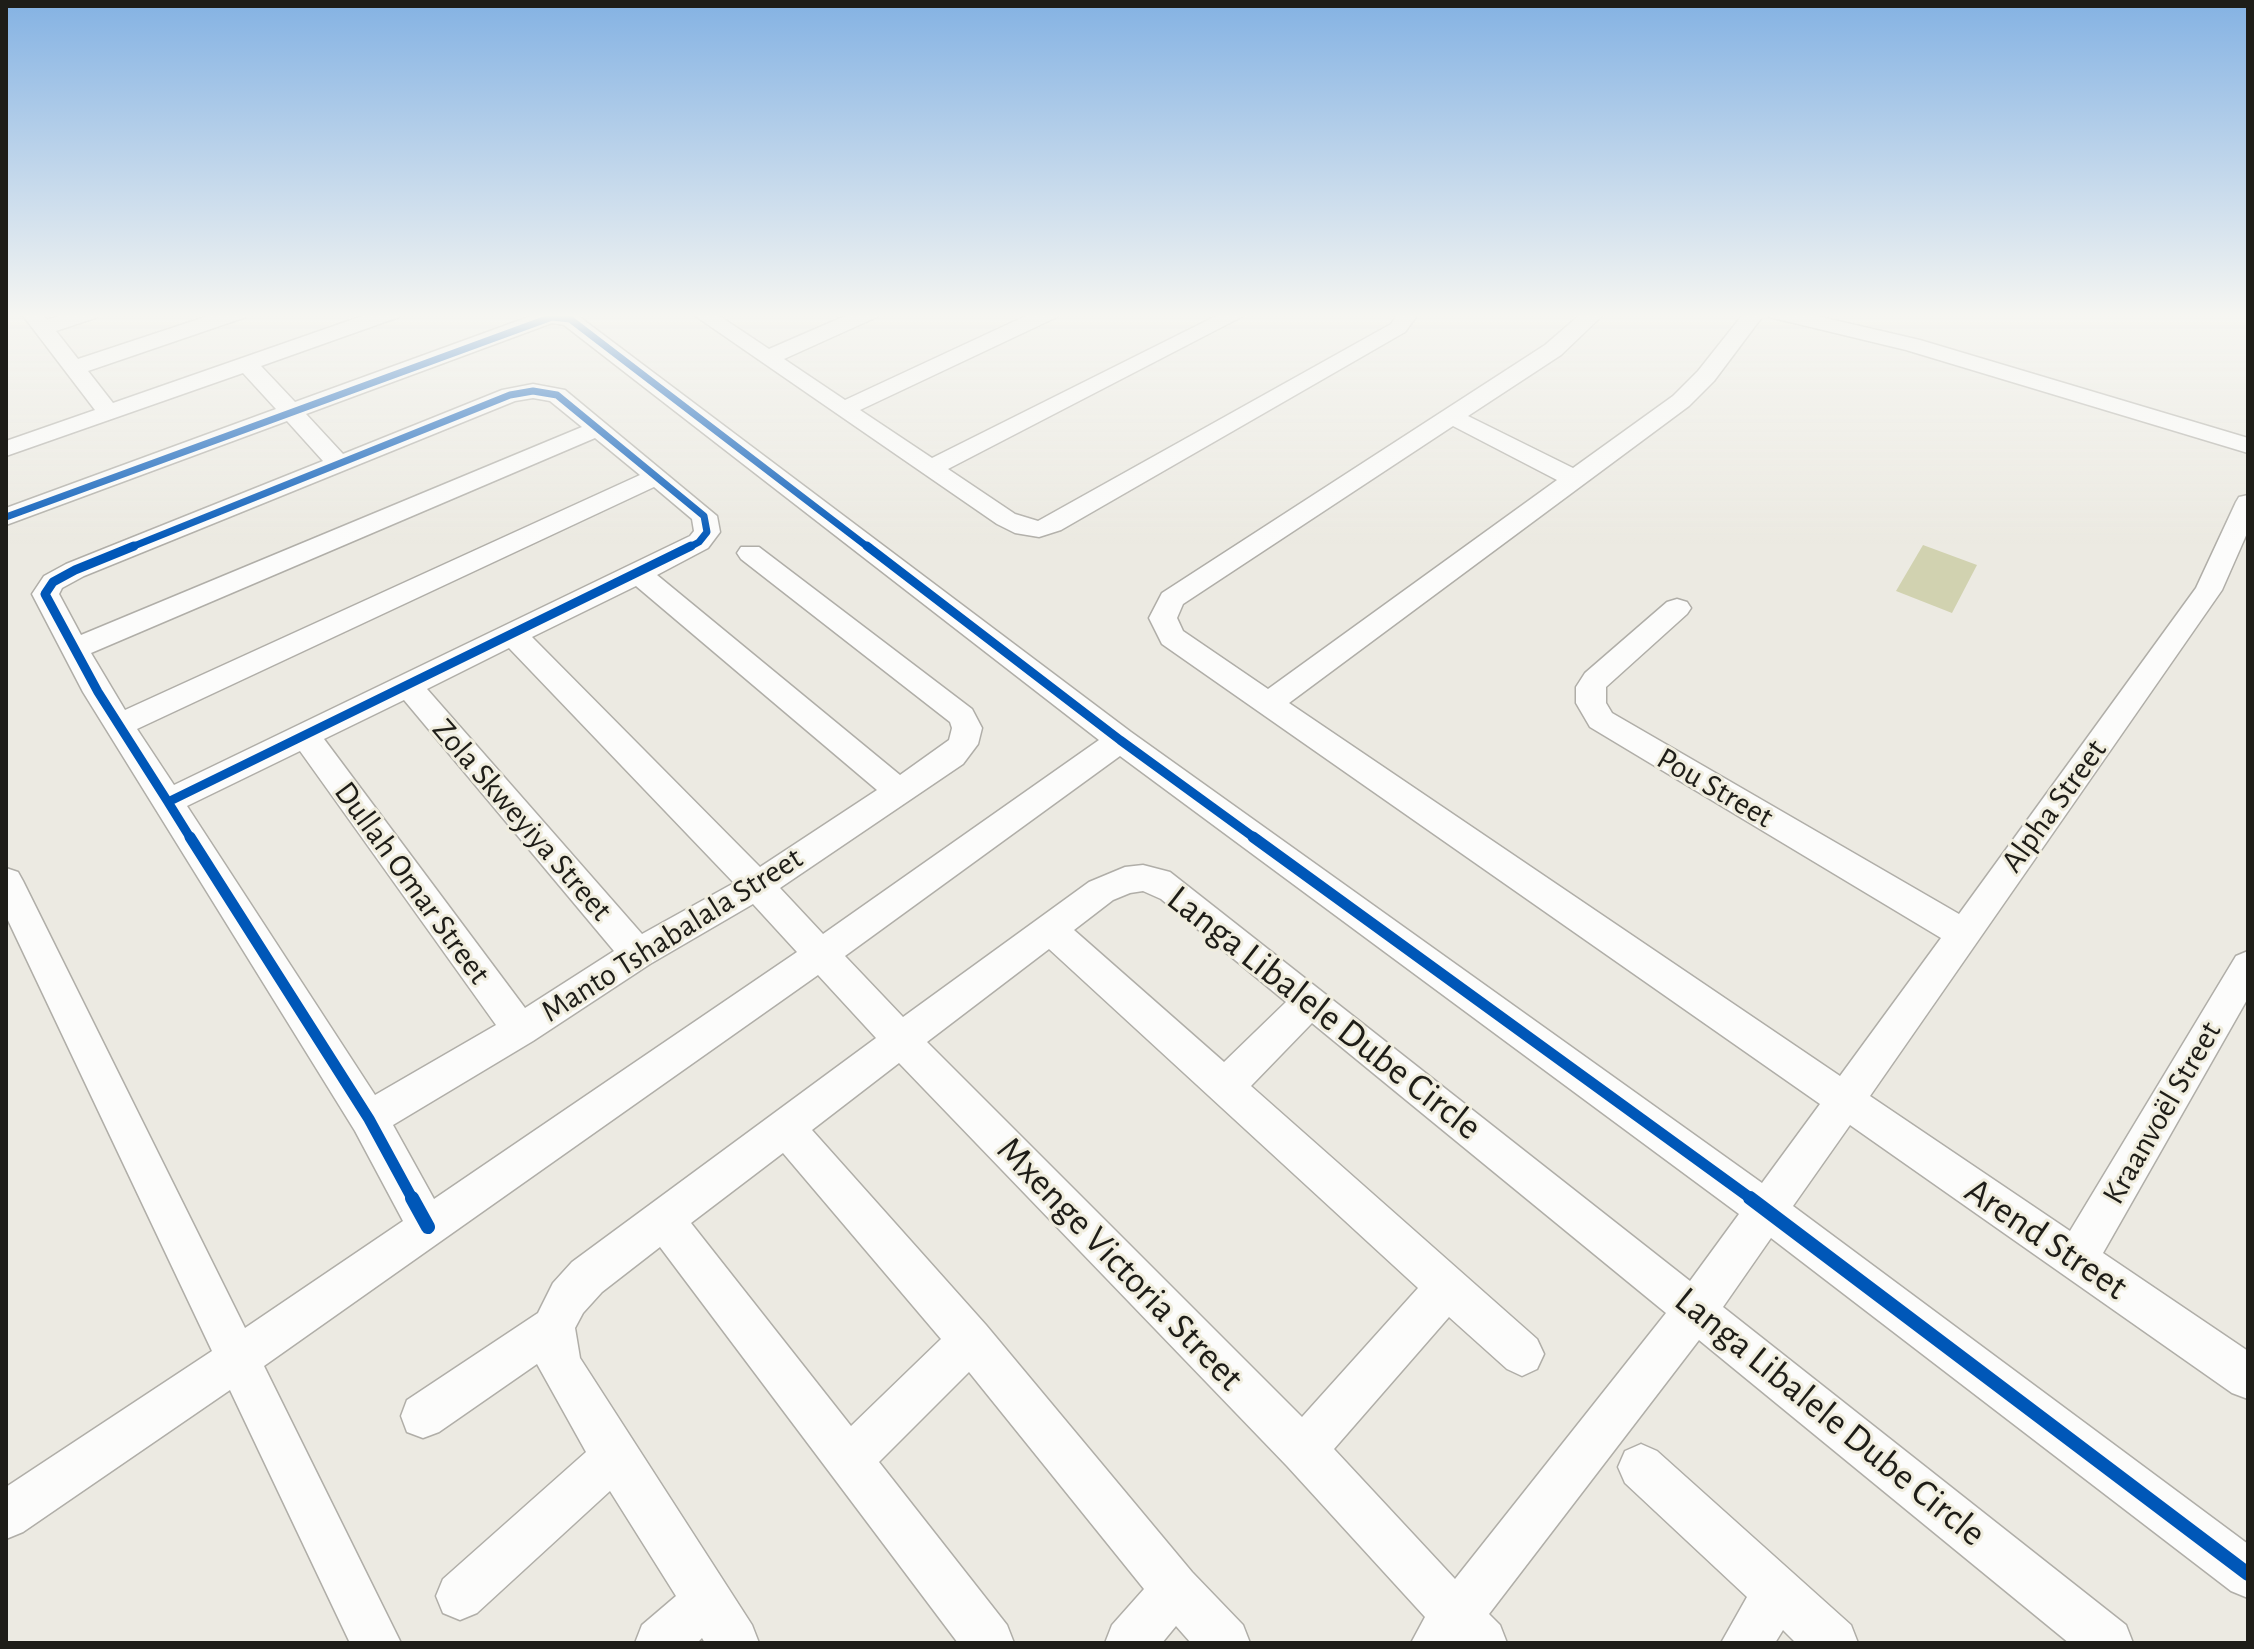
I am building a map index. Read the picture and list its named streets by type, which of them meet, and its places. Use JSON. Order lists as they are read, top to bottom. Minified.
{"streets":{"street":["Pou Street","Alpha Street","Zola Skweyiya Street","Dullah Omar Street","Manto Tshabalala Street","Langa Libalele Dube Circle","Kraanvoël Street","Arend Street","Mxenge Victoria Street"]},"crossings":[["Pou Street","Alpha Street"],["Alpha Street","Langa Libalele Dube Circle"],["Alpha Street","Arend Street"],["Alpha Street","Mxenge Victoria Street"],["Zola Skweyiya Street","Manto Tshabalala Street"],["Dullah Omar Street","Manto Tshabalala Street"],["Manto Tshabalala Street","Mxenge Victoria Street"],["Langa Libalele Dube Circle","Mxenge Victoria Street"],["Kraanvoël Street","Arend Street"]]}
